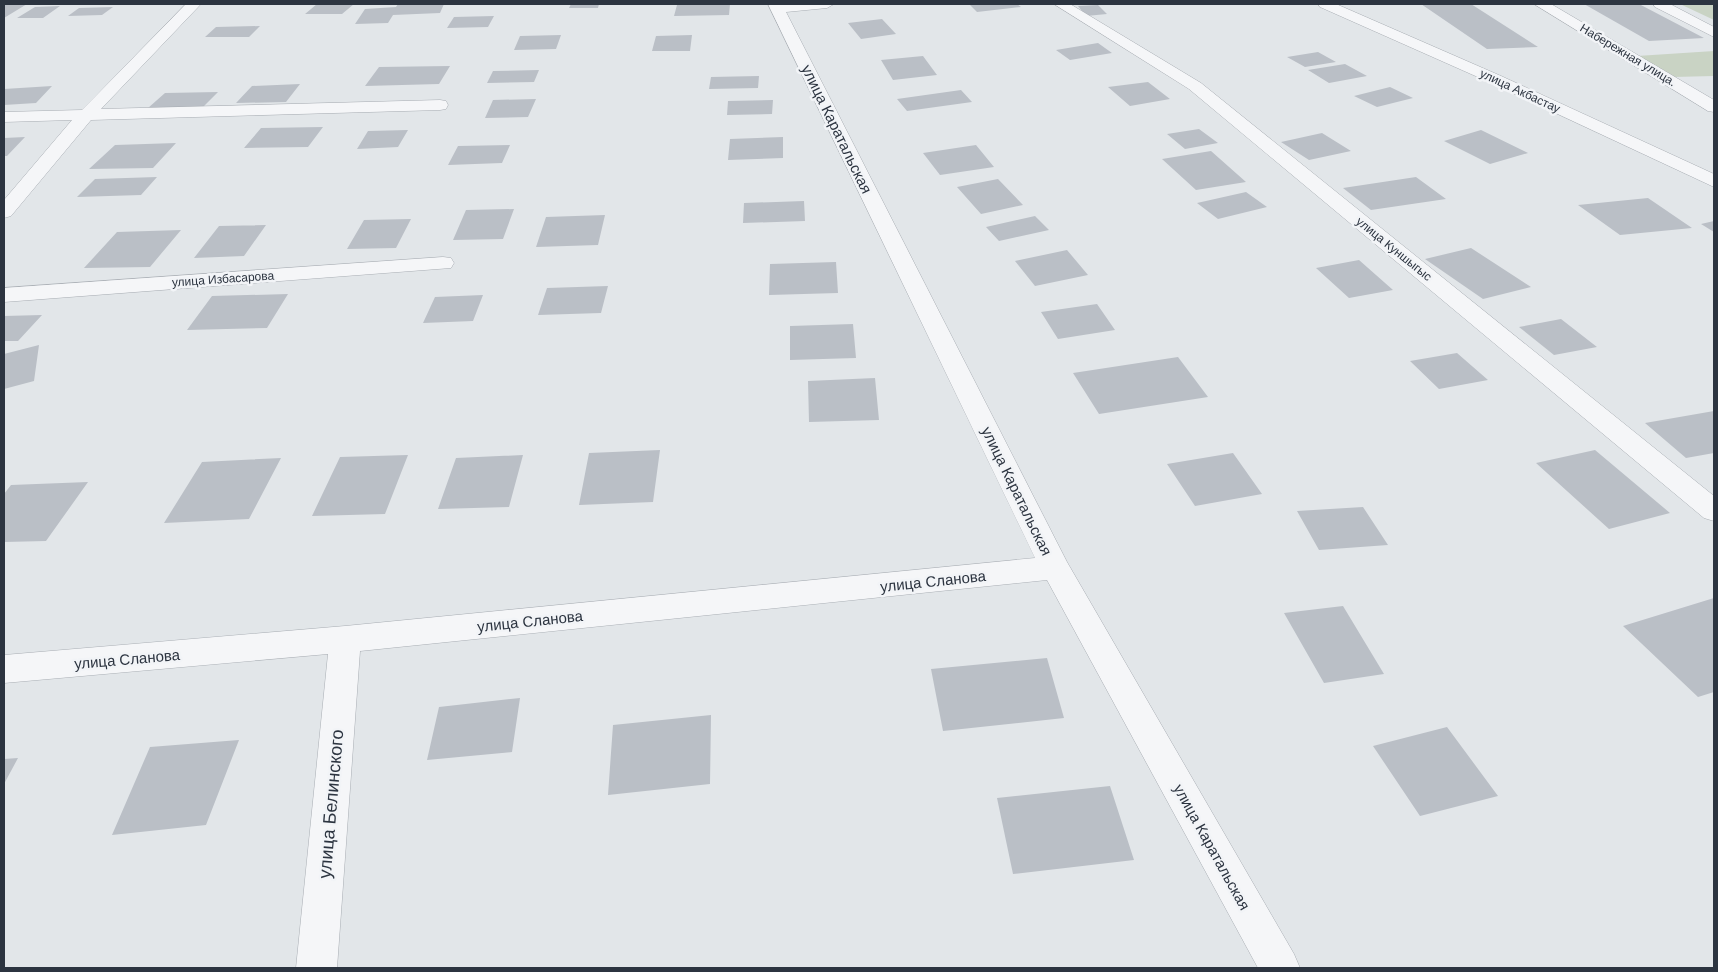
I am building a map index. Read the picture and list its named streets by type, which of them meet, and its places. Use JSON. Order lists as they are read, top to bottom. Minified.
{"streets":{"street":["Набережная улица.","улица Акбастау","улица Каратальская","улица Куншыгыс","улица Избасарова","улица Сланова","улица Белинского"]},"crossings":[["улица Каратальская","улица Сланова"],["улица Сланова","улица Белинского"]]}
